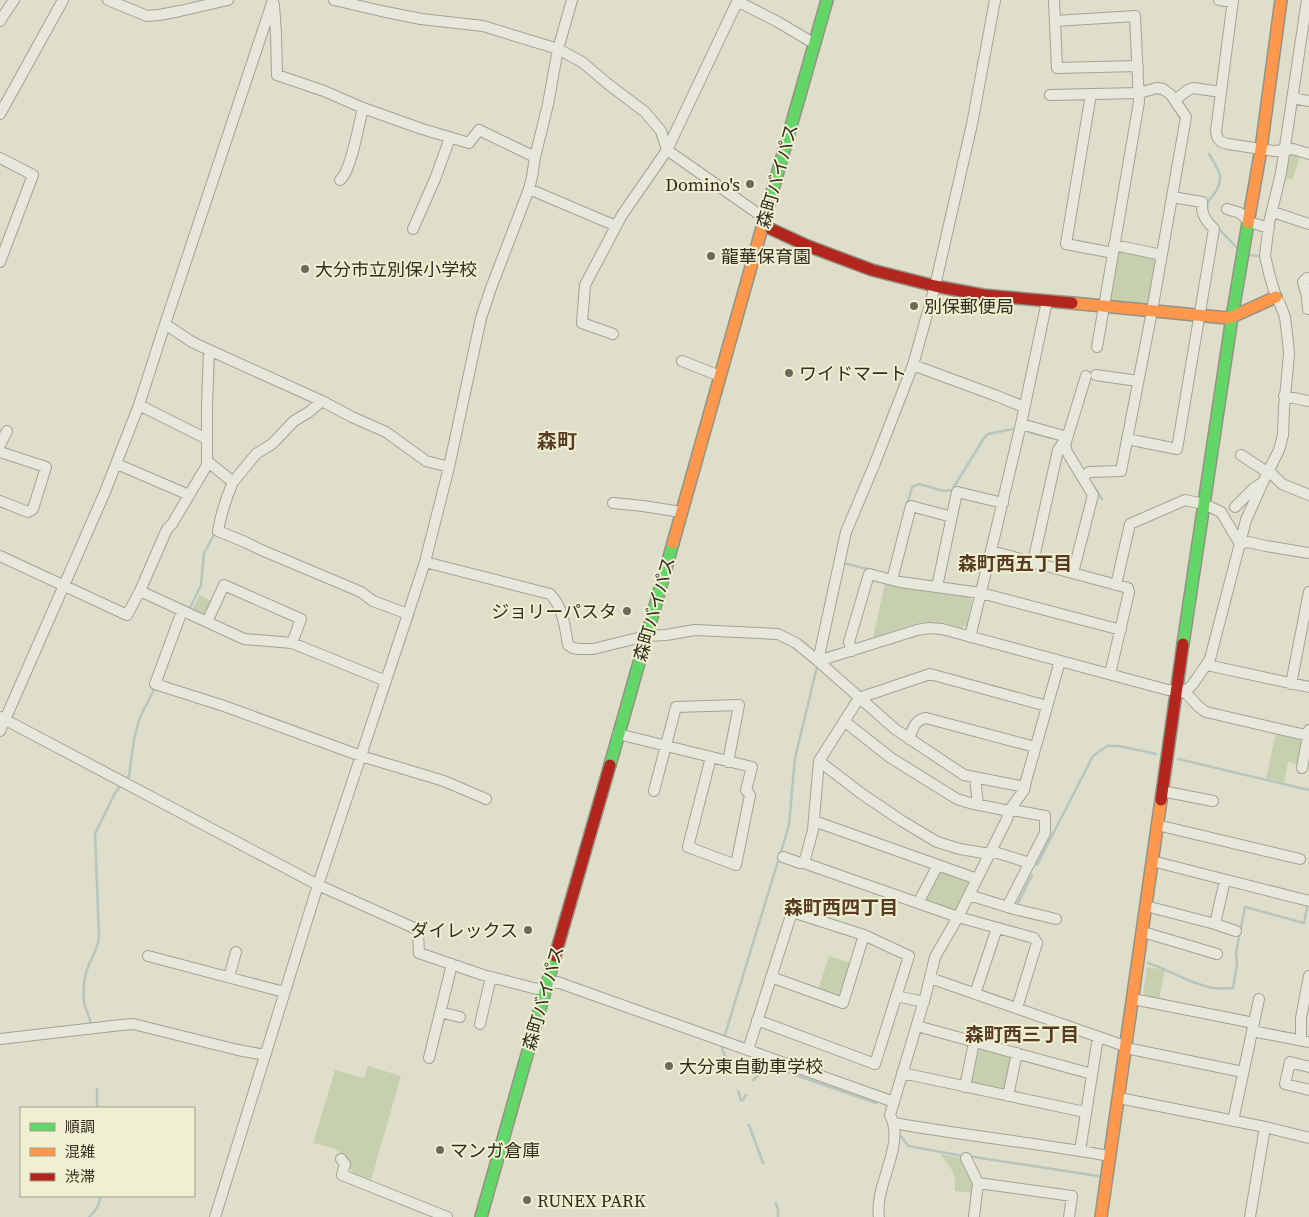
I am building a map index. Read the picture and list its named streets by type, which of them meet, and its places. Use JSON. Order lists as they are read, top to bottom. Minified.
{"streets":{"street":["森町バイパス"]},"districts":["森町","森町西五丁目","森町西四丁目","森町西三丁目"],"places":["Domino's","龍華保育園","大分市立別保小学校","別保郵便局","ワイドマート","ジョリーパスタ","ダイレックス","大分東自動車学校","マンガ倉庫","RUNEX PARK"],"legend":["順調","混雑","渋滞"]}
